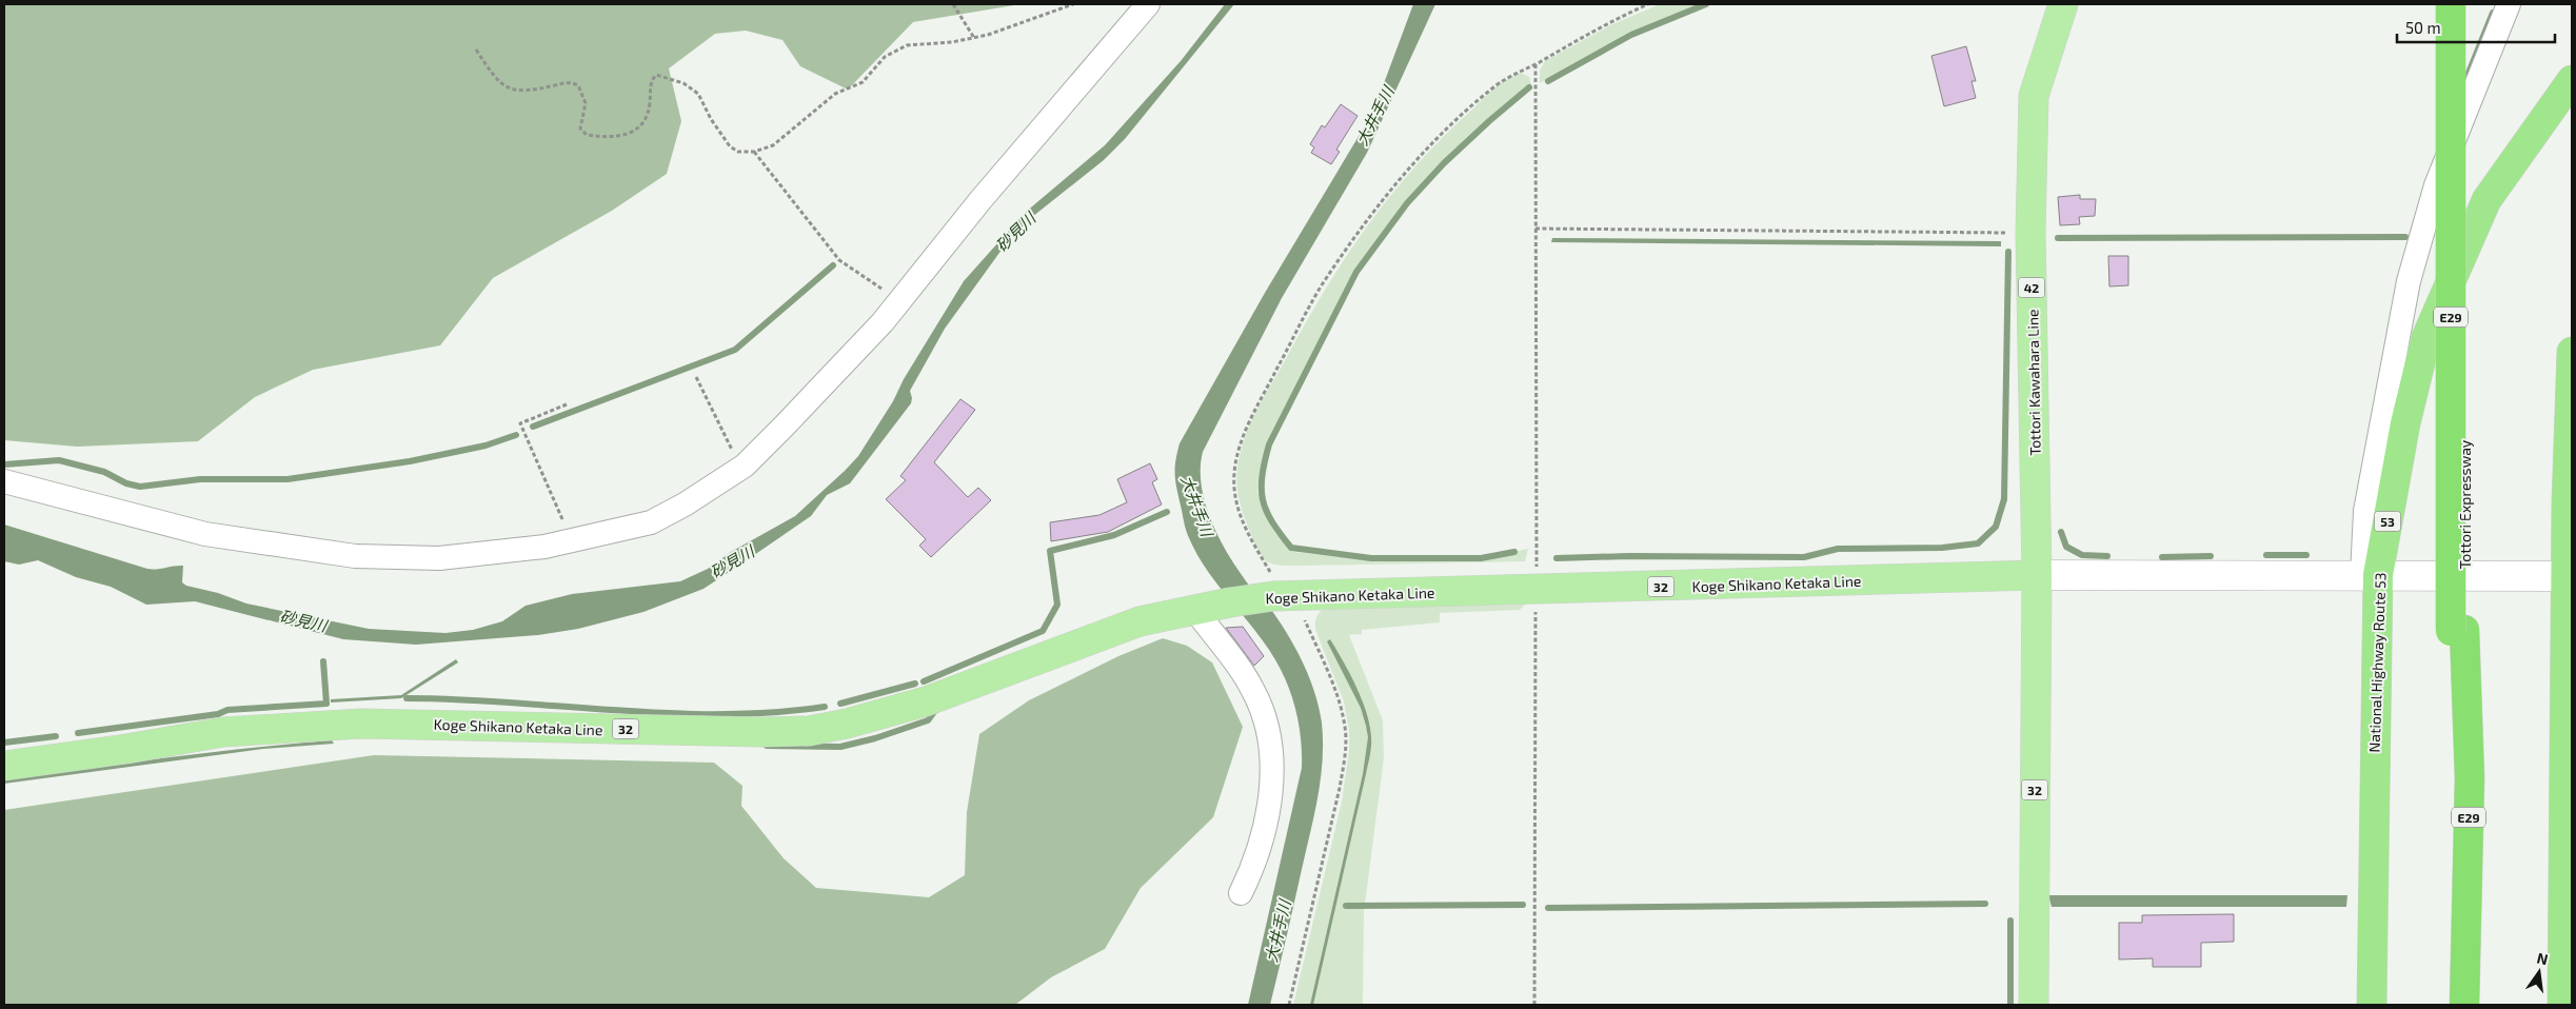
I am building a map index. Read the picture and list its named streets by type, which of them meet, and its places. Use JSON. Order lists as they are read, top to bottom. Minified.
{"streets":{"highway":["E29","Tottori Expressway","53","National Highway Route 53"],"main road":["42","Tottori Kawahara Line","Koge Shikano Ketaka Line","32"]},"crossings":[["Tottori Kawahara Line","Koge Shikano Ketaka Line"],["Tottori Kawahara Line","32"],["Koge Shikano Ketaka Line","32"]],"water":["大井手川","砂見川"],"scale_bar":"50 m","north":"top"}
